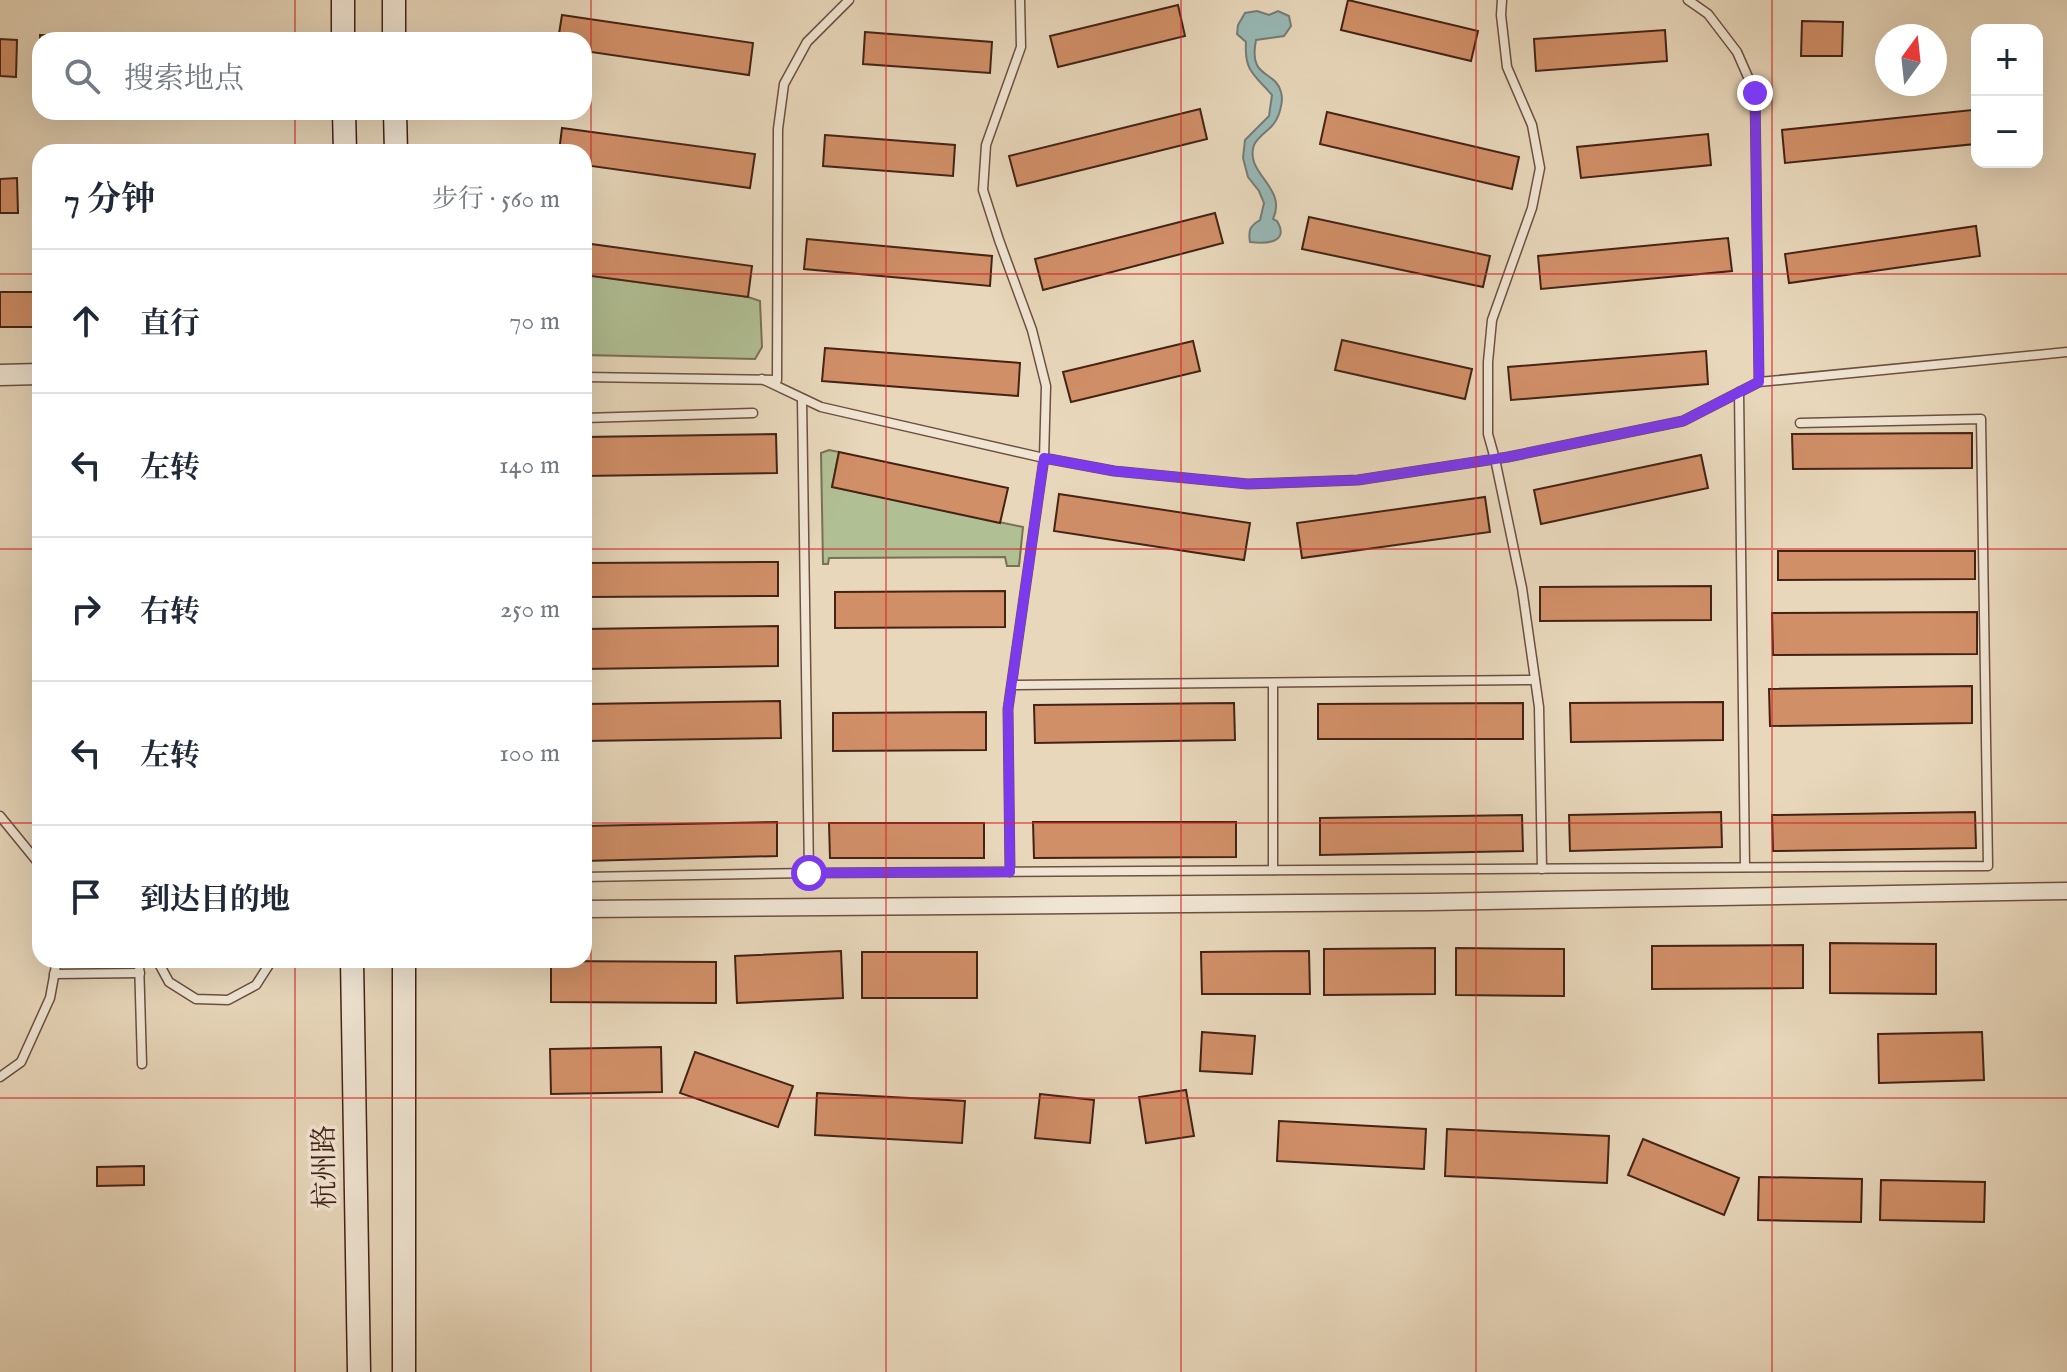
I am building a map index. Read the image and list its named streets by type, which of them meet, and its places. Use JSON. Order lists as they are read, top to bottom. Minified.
{"streets":{"main road":["杭州路"]},"north":"top","page":{"map_buttons":["+","−"],"search":"搜索地点","heading":["7 分钟","步行 · 560 m"],"list":[["直行","70 m"],["左转","140 m"],["右转","250 m"],["左转","100 m"],"到达目的地"]}}
